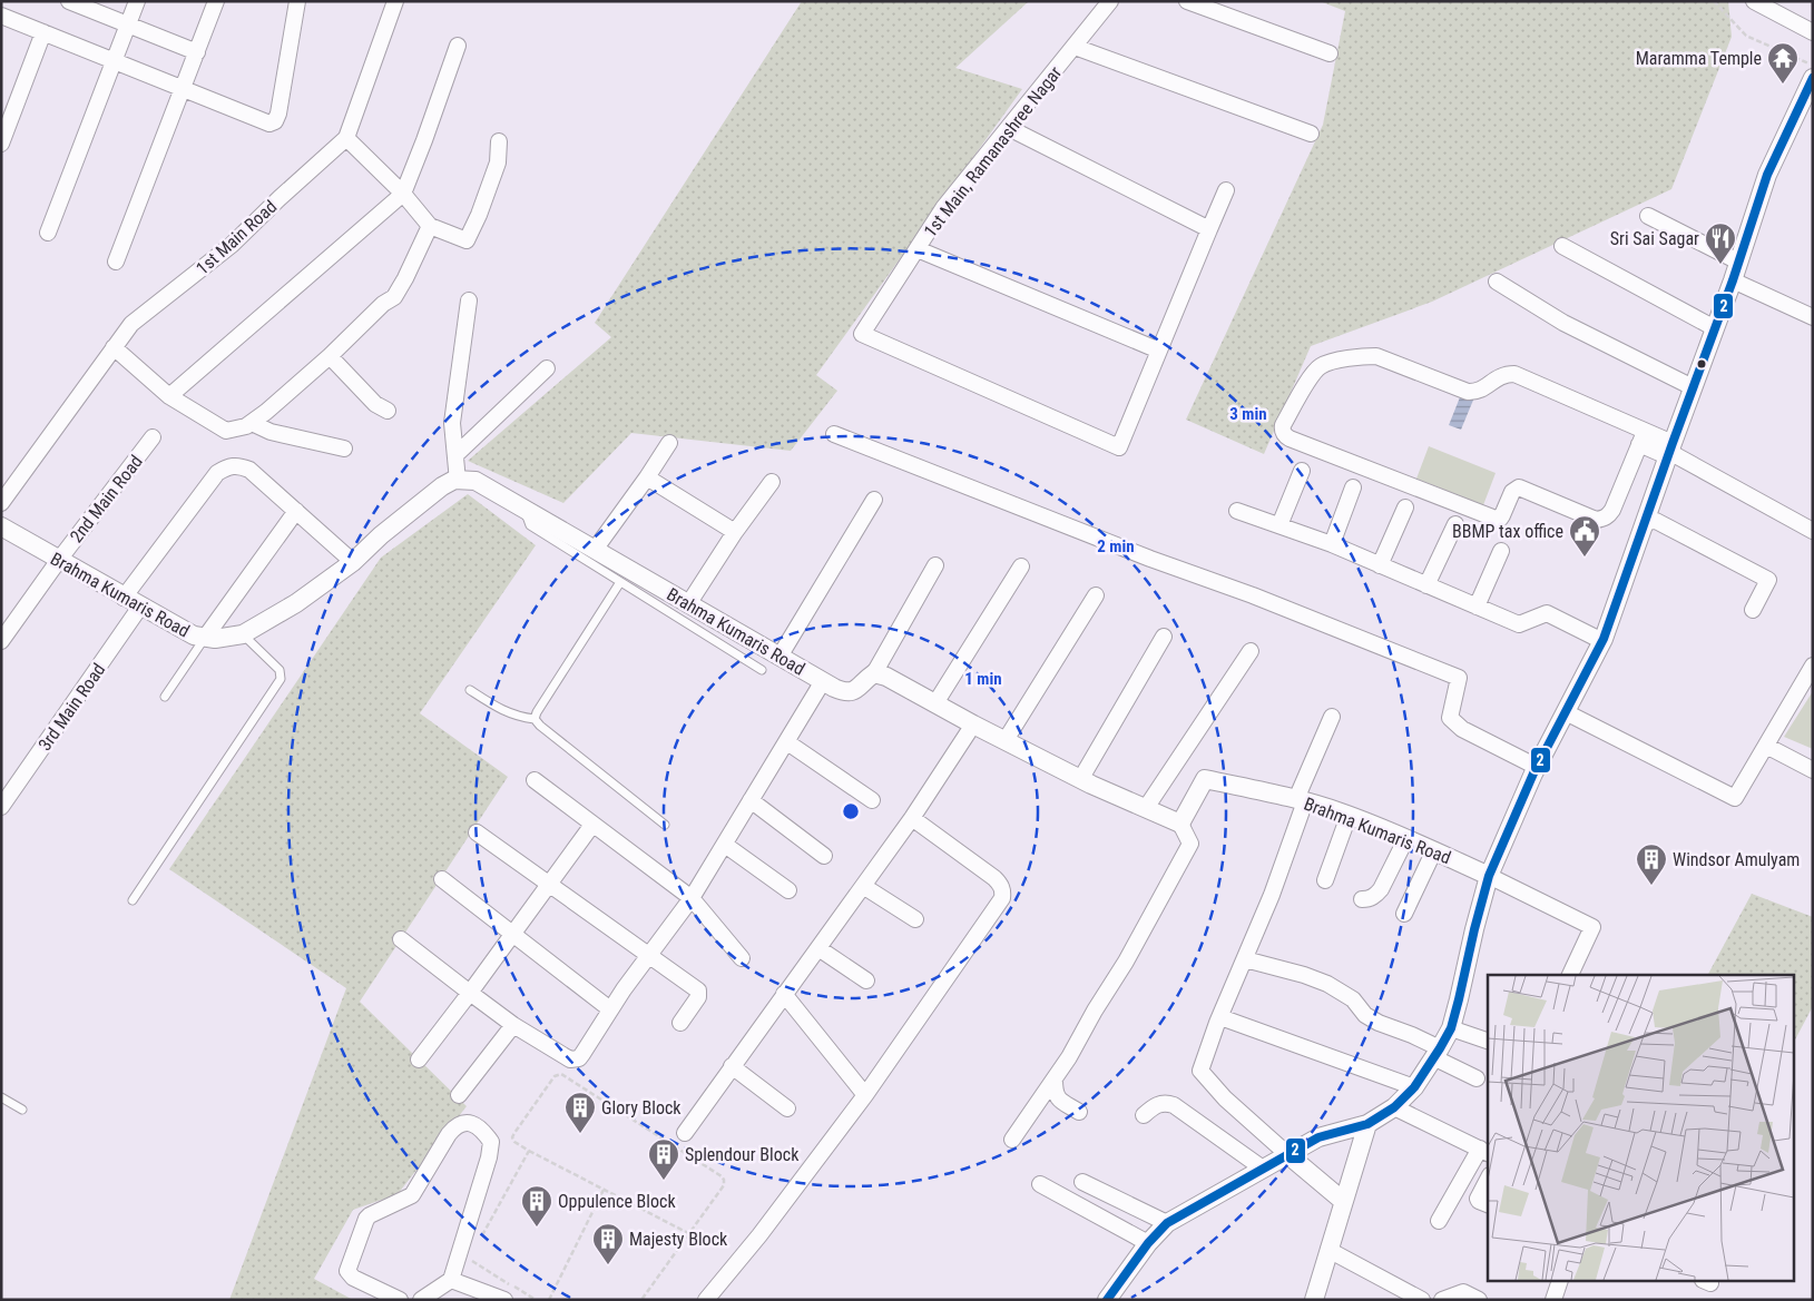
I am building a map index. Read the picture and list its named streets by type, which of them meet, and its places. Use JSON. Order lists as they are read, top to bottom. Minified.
{"streets":{"street":["1st Main, Ramanashree Nagar","1st Main Road","2nd Main Road","Brahma Kumaris Road","3rd Main Road"]},"crossings":[["2nd Main Road","Brahma Kumaris Road"],["Brahma Kumaris Road","3rd Main Road"]],"places":{"temple":["Maramma Temple"],"restaurant":["Sri Sai Sagar"],"public building":["BBMP tax office"],"building":["Windsor Amulyam","Glory Block","Splendour Block","Oppulence Block","Majesty Block"]},"lines":["transit line 2"],"rings":["3 min","2 min","1 min"]}
